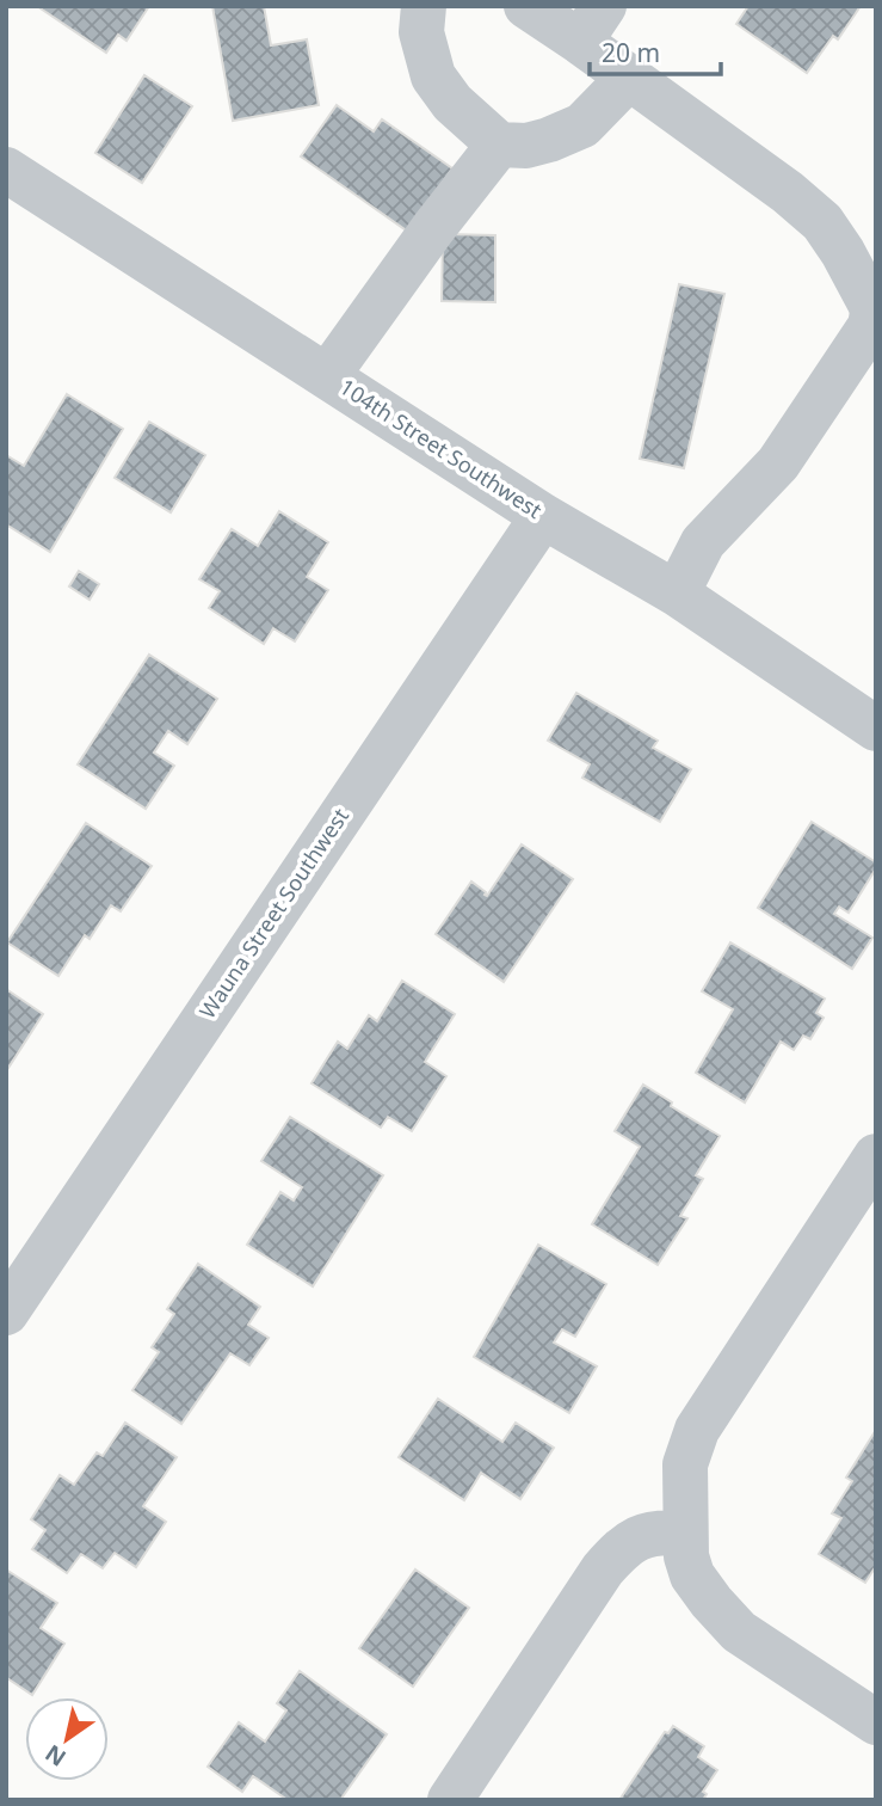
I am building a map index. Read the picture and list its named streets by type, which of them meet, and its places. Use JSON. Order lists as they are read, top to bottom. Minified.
{"streets":{"street":["104th Street Southwest","Wauna Street Southwest"]},"crossings":[["104th Street Southwest","Wauna Street Southwest"]],"scale_bar":"20 m","north":"bottom left"}
